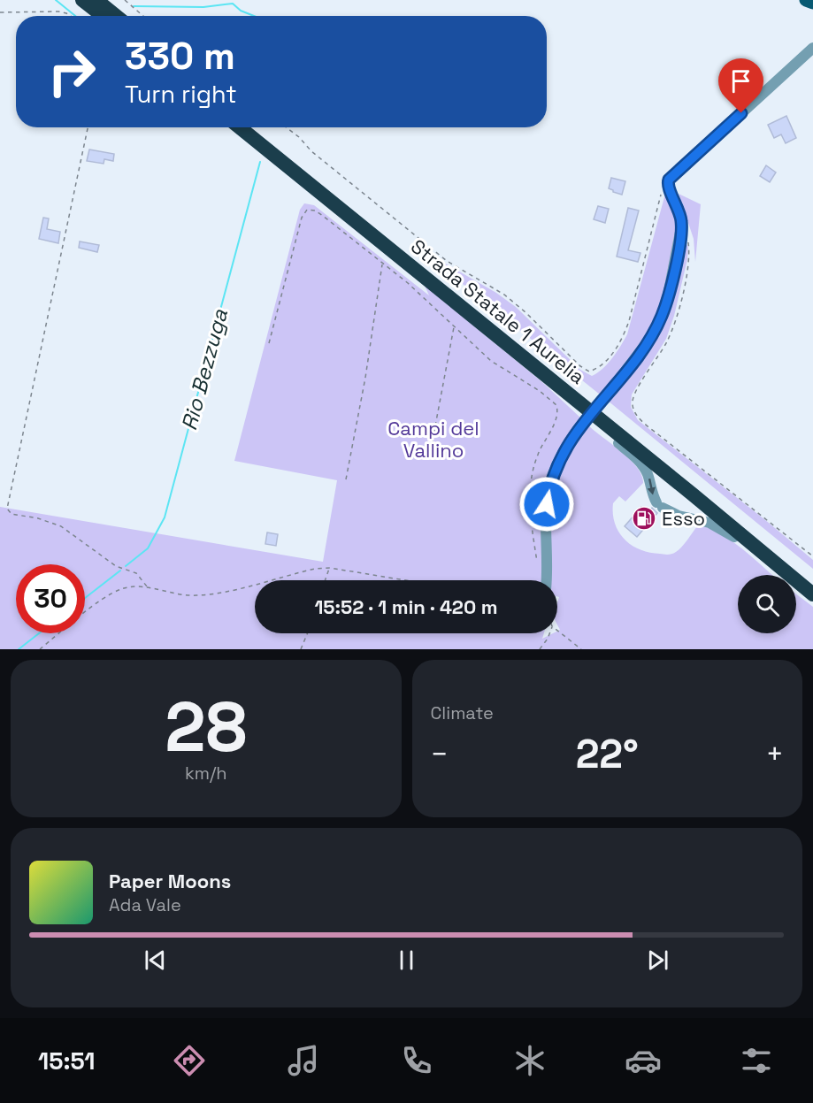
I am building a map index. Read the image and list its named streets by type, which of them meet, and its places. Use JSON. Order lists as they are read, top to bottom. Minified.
{"streets":{"highway":["Strada Statale 1 Aurelia"]},"water":["Rio Bezzuga"],"parks":["Campi del Vallino"],"places":{"fuel station":["Esso"]},"page":{"turn":["330 m","Turn right"],"limit":"30","trip":"15:52 · 1 min · 420 m","tile":[["28","km/h"],"Climate"],"heat":["−","22°","+"],"song":["Paper Moons","Ada Vale"],"tabs":"15:51"}}
